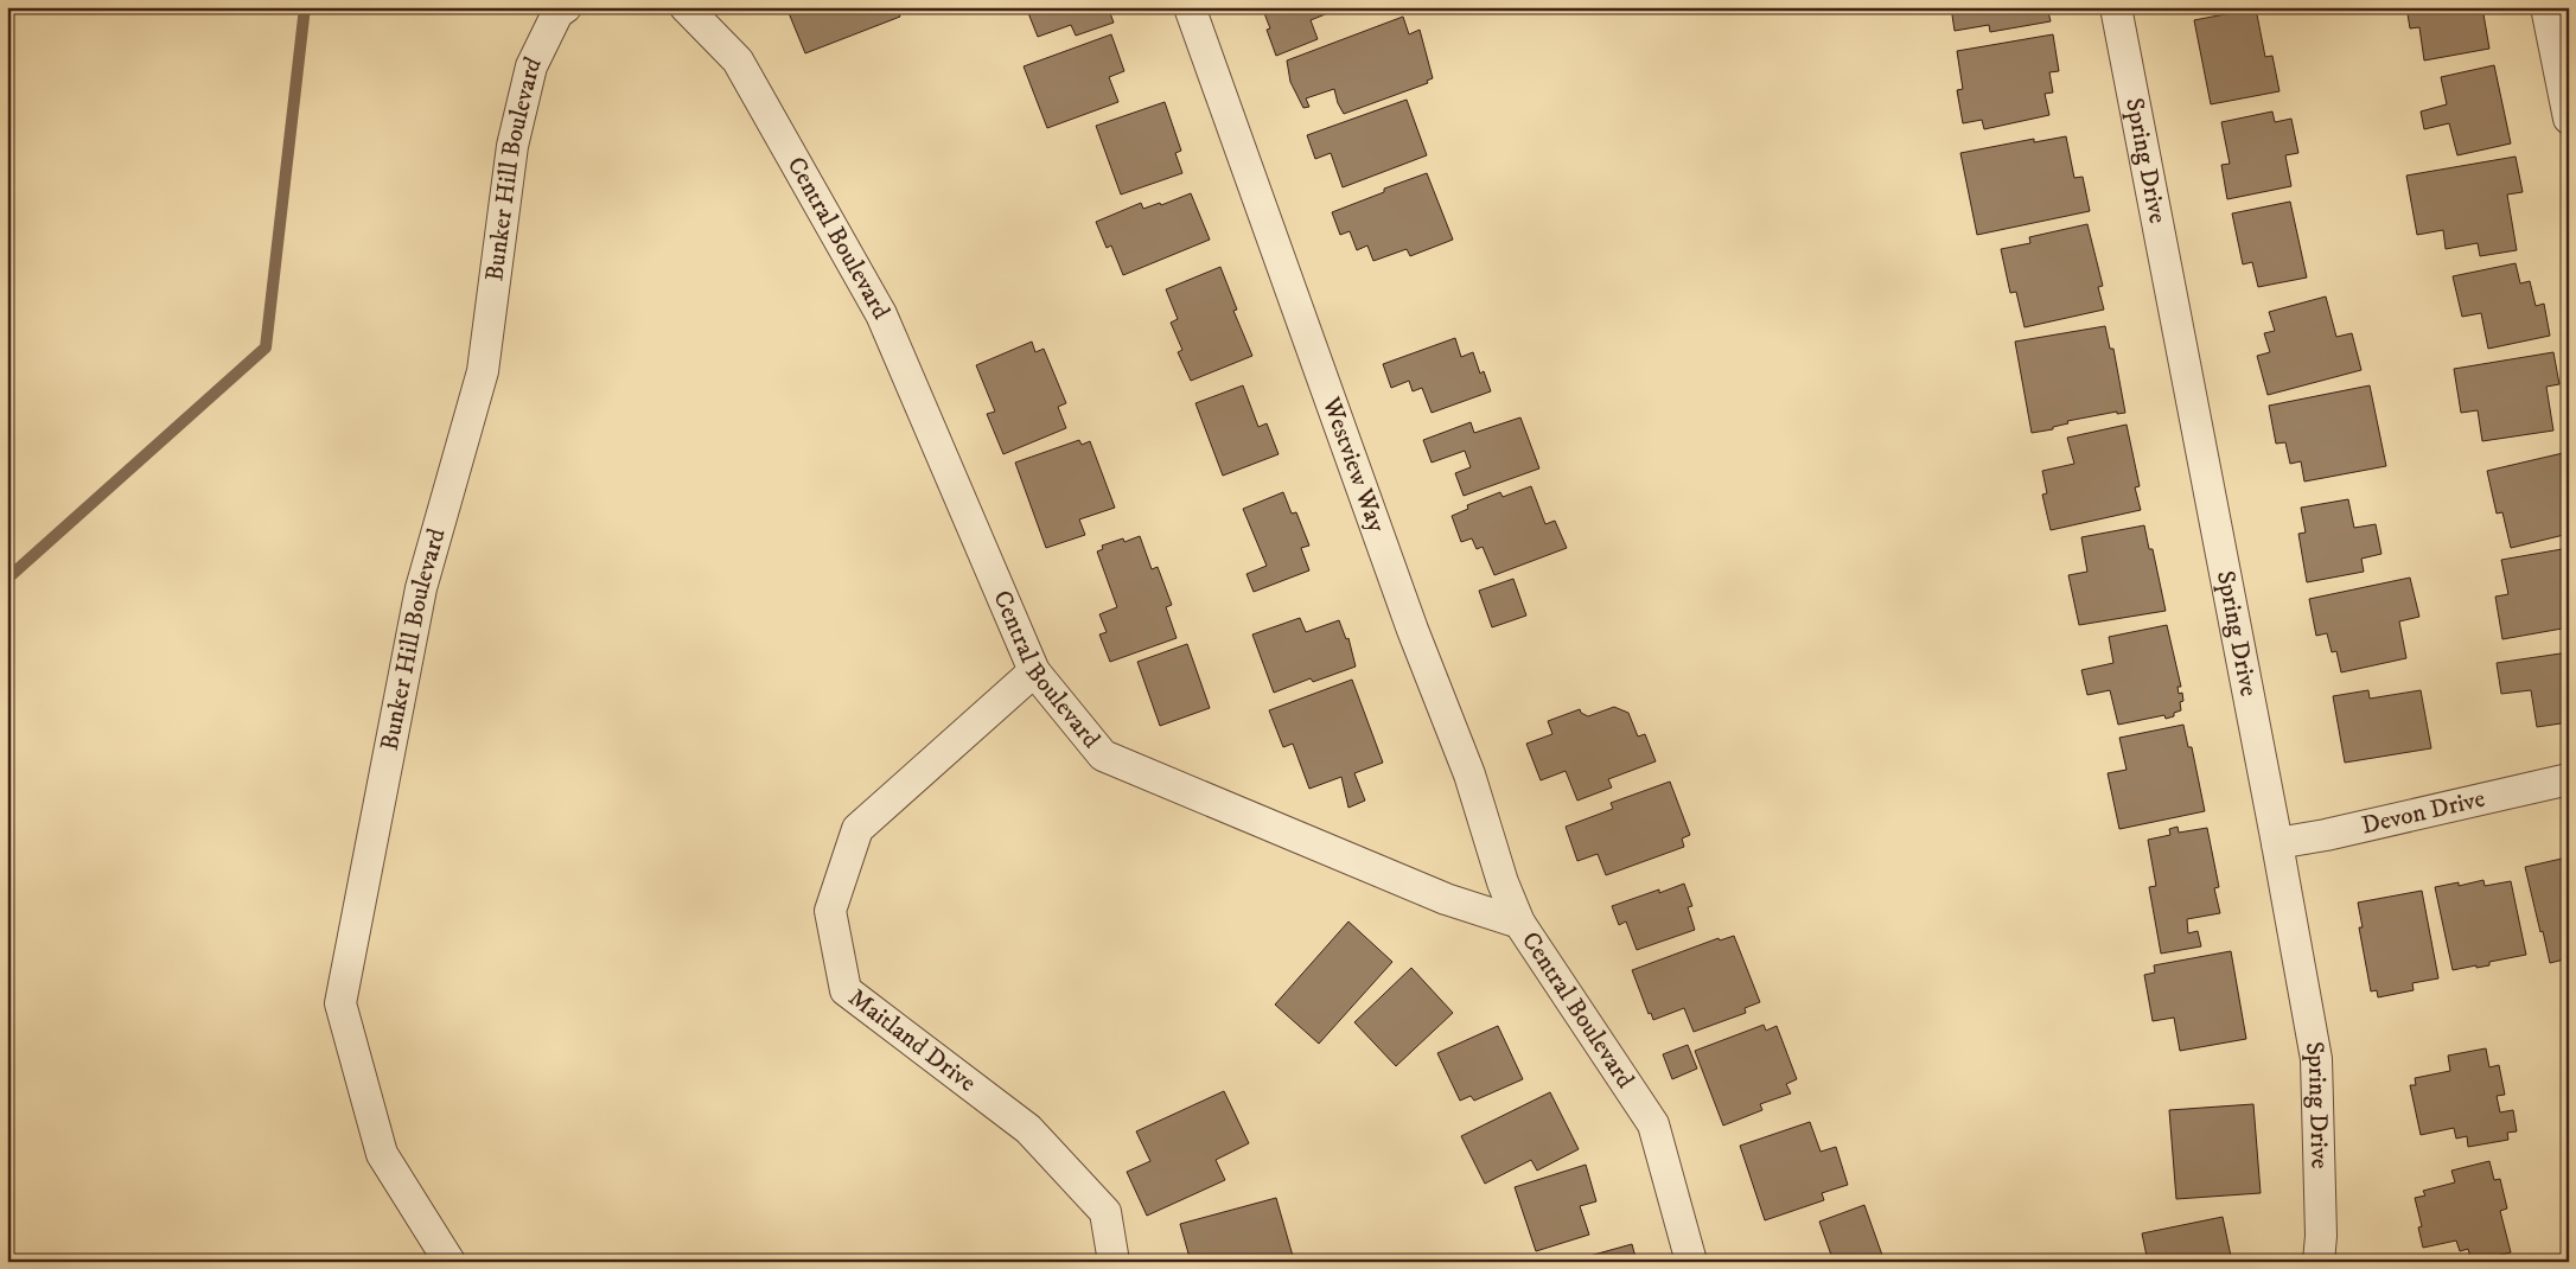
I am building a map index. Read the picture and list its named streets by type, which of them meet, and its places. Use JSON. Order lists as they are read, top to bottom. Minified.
{"streets":{"street":["Spring Drive","Bunker Hill Boulevard","Central Boulevard","Westview Way","Devon Drive","Maitland Drive"]},"crossings":[["Spring Drive","Devon Drive"],["Central Boulevard","Westview Way"],["Central Boulevard","Maitland Drive"]]}
